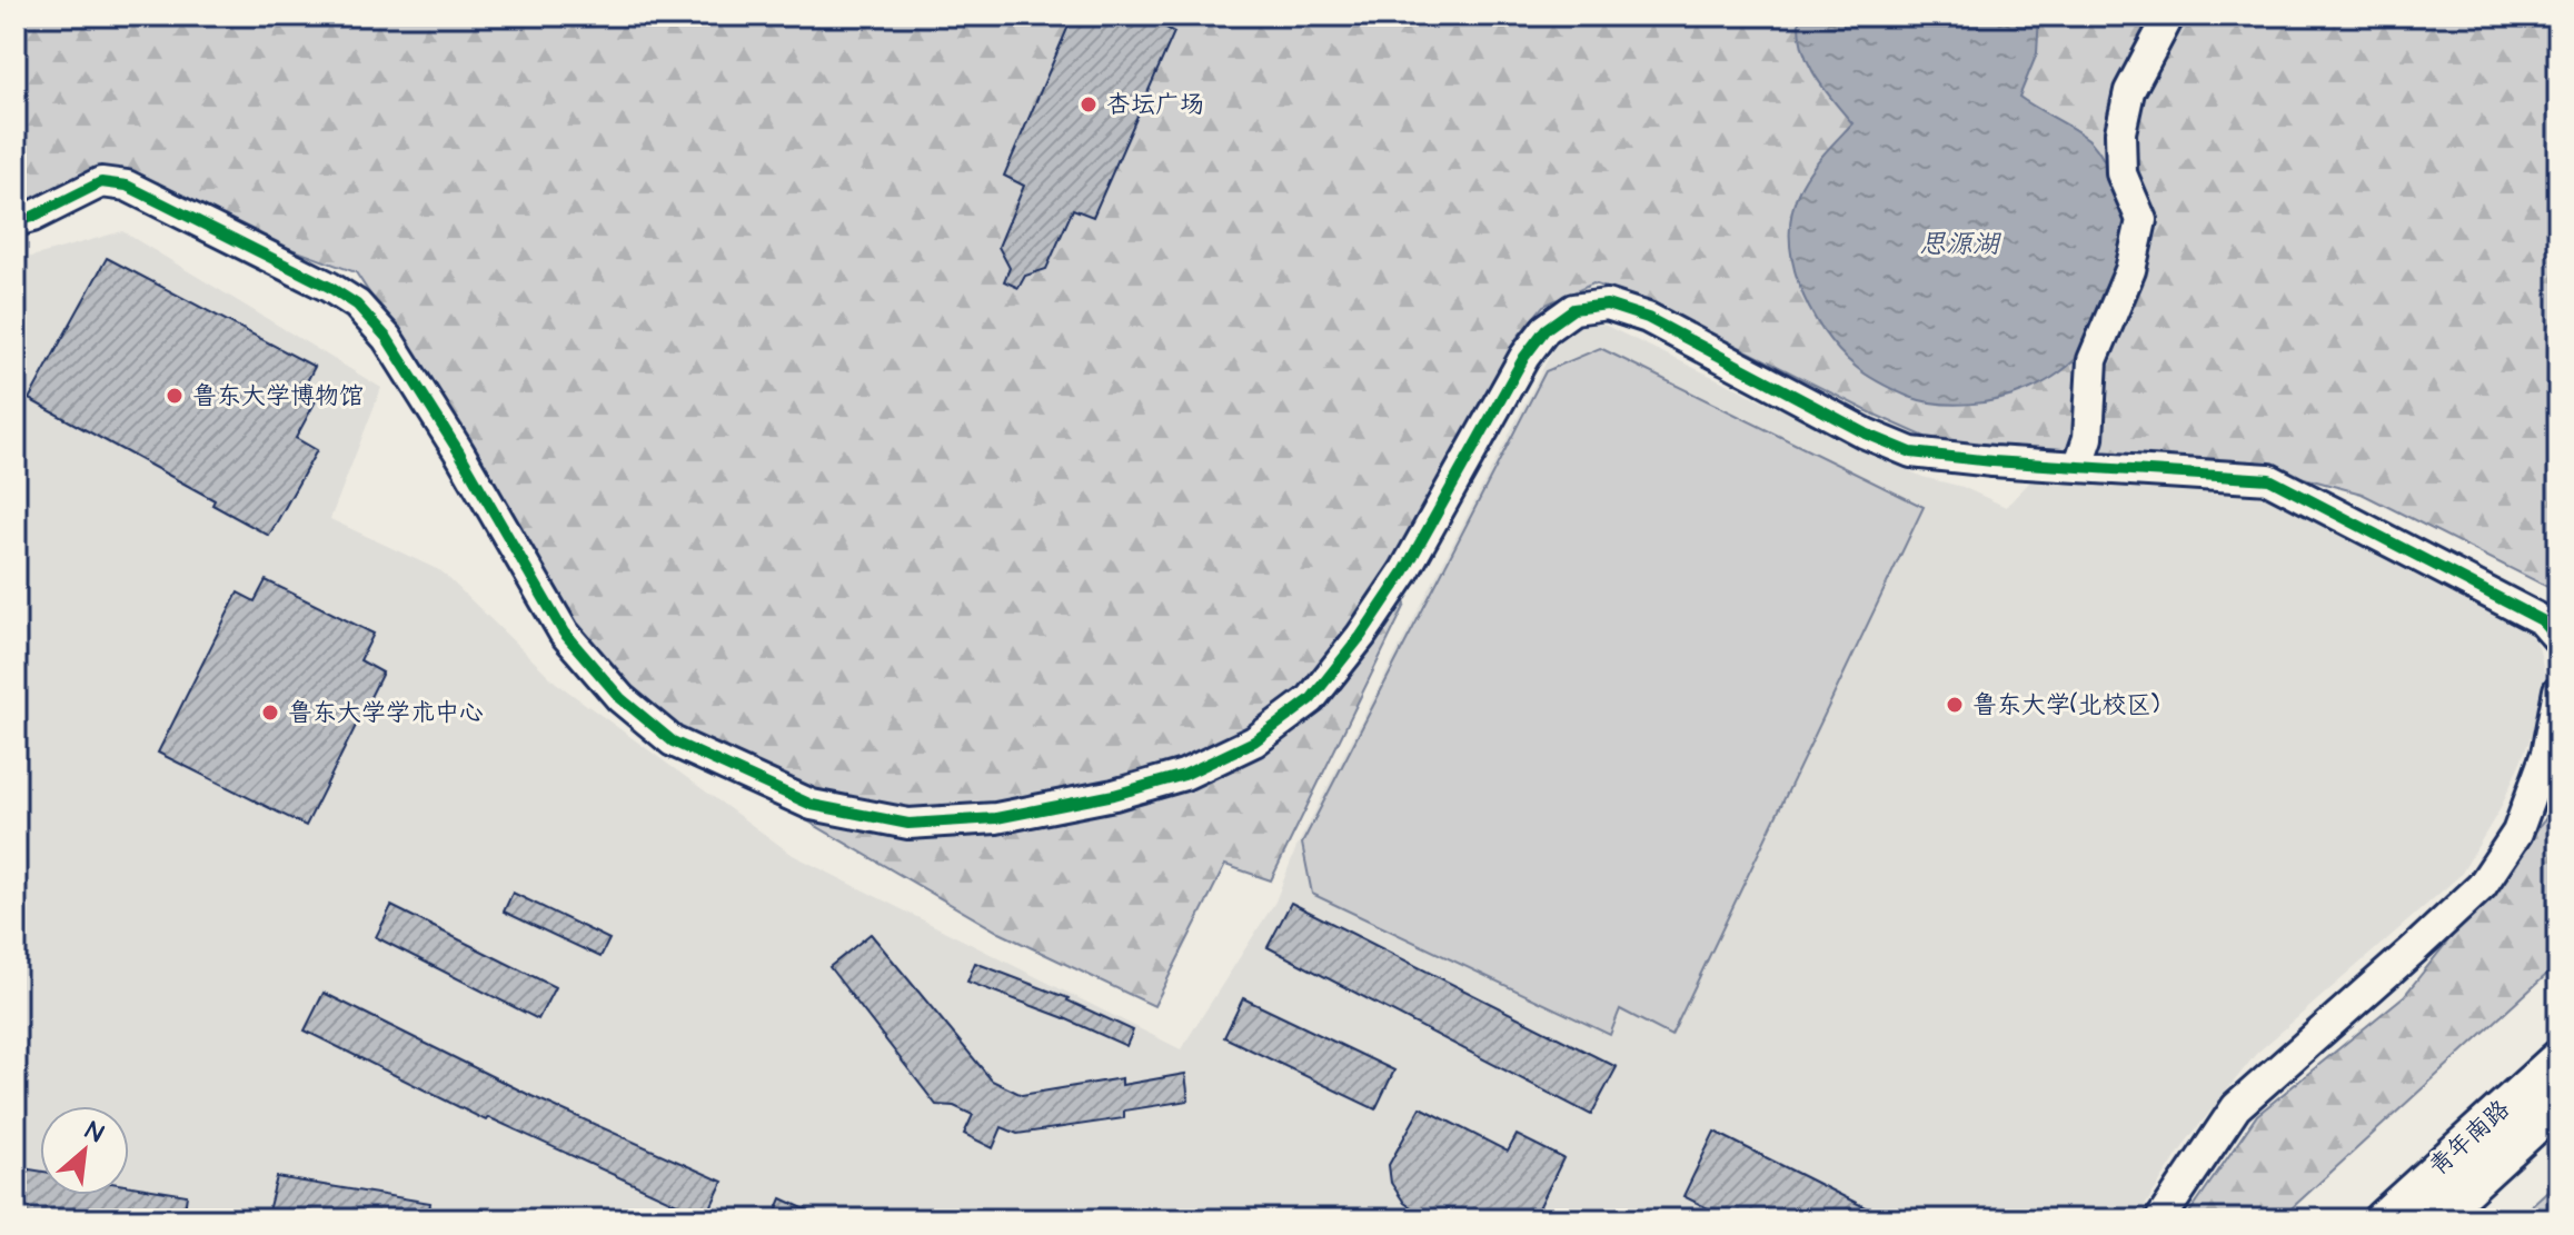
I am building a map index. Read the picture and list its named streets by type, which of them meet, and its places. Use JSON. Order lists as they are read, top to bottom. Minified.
{"streets":{"main road":["青年南路"]},"water":["思源湖"],"places":["杏坛广场","鲁东大学博物馆","鲁东大学(北校区)","鲁东大学学术中心"],"north":"top right"}
